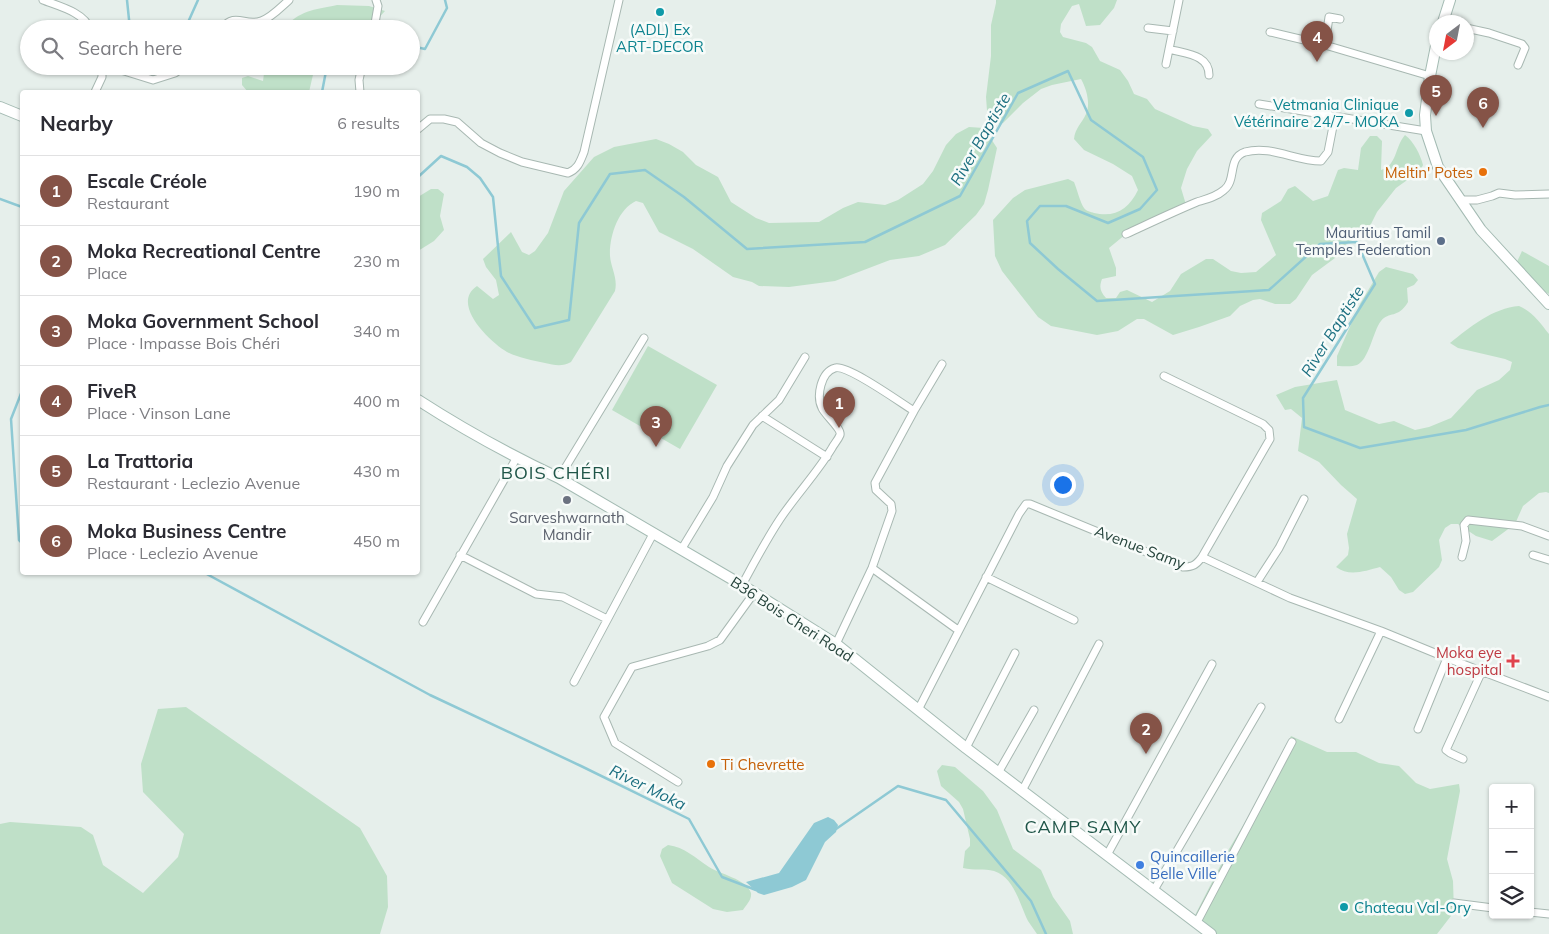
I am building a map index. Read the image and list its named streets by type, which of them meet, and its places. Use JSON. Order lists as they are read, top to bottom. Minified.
{"streets":{"main road":["B36 Bois Cheri Road"],"street":["Avenue Samy"]},"crossings":[["Avenue Samy","B36 Bois Cheri Road"]],"districts":["BOIS CHÉRI","CAMP SAMY"],"water":["River Baptiste","River Moka"],"places":{"other":["(ADL) Ex ART-DECOR","Vetmania Clinique Vétérinaire 24/7- MOKA","Meltin' Potes","Mauritius Tamil Temples Federation","Sarveshwarnath Mandir","Ti Chevrette","Quincaillerie Belle Ville","Chateau Val-Ory"],"health":["Moka eye hospital"]},"north":"bottom left","page":{"search":"Search here","pins":["4","5","6","1","3","2"],"heading":["Nearby","6 results"],"list":[{"mark":"1","name":"Escale Créole","note":"Restaurant","value":"190 m"},{"mark":"2","name":"Moka Recreational Centre","note":"Place","value":"230 m"},{"mark":"3","name":"Moka Government School","note":"Place · Impasse Bois Chéri","value":"340 m"},{"mark":"4","name":"FiveR","note":"Place · Vinson Lane","value":"400 m"},{"mark":"5","name":"La Trattoria","note":"Restaurant · Leclezio Avenue","value":"430 m"},{"mark":"6","name":"Moka Business Centre","note":"Place · Leclezio Avenue","value":"450 m"}],"map_buttons":["+","−"]}}
